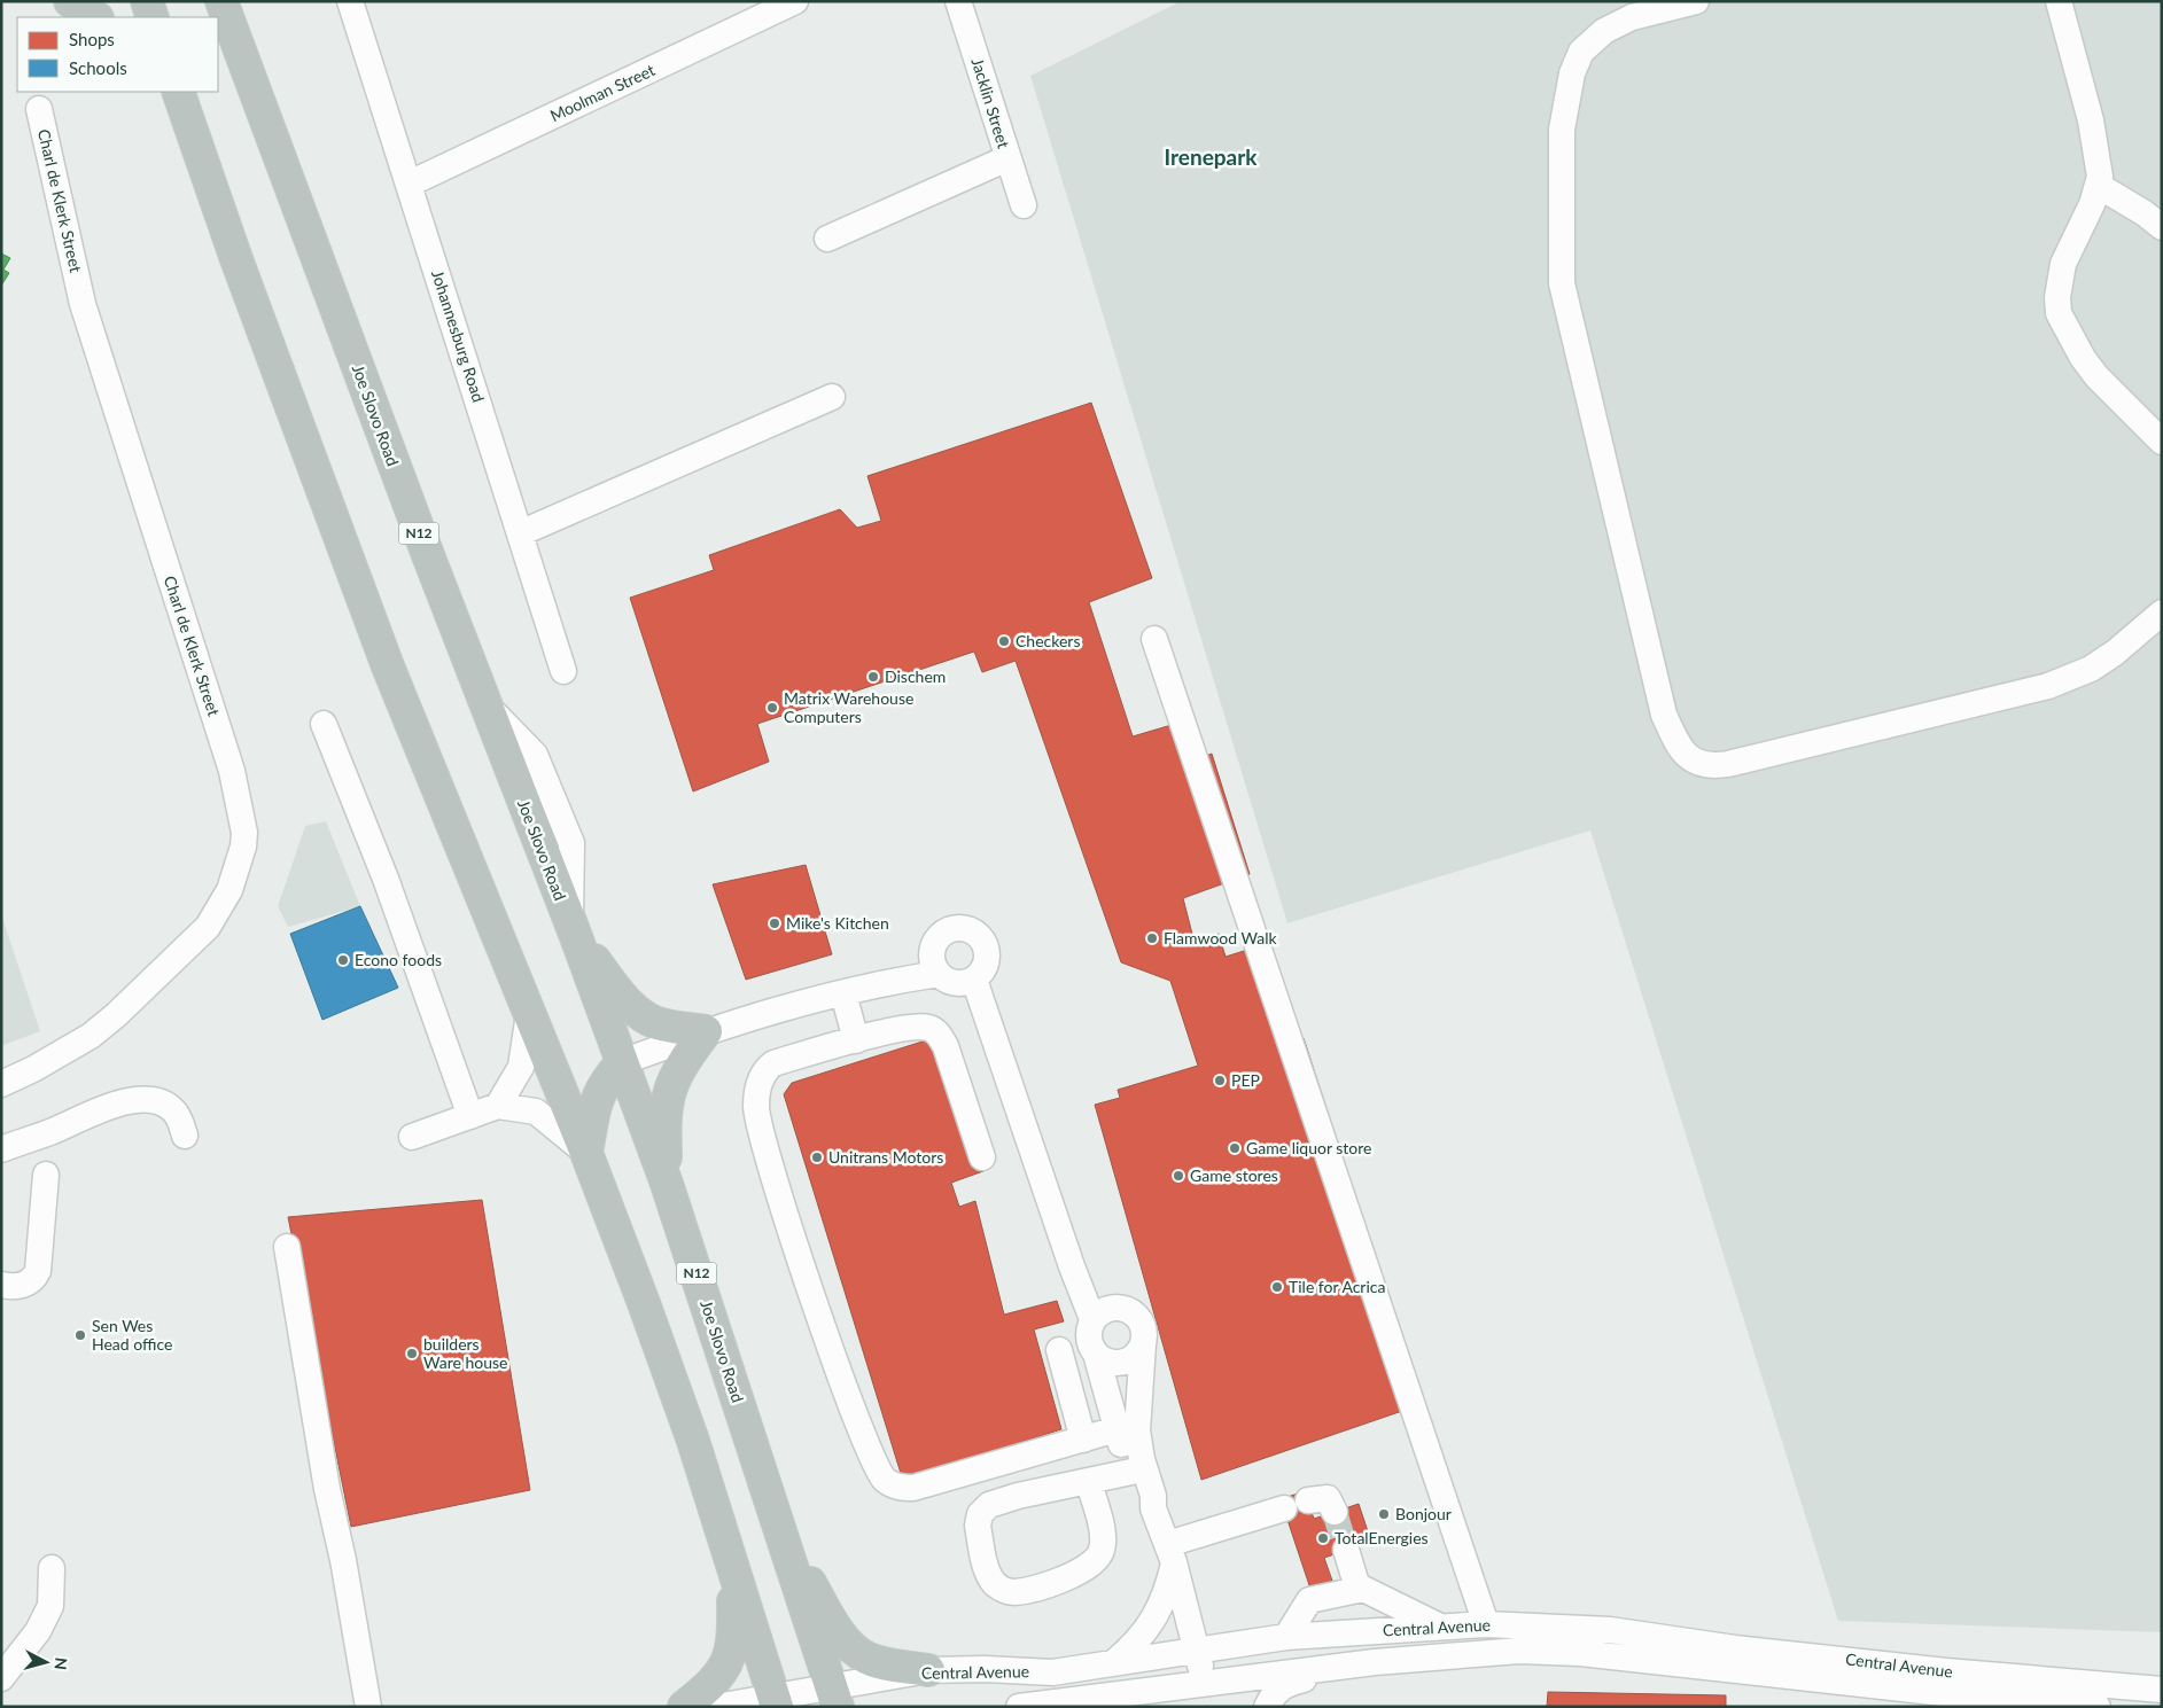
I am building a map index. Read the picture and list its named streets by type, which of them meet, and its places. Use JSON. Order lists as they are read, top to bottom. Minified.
{"streets":{"highway":["Joe Slovo Road","N12"],"street":["Moolman Street","Jacklin Street","Charl de Klerk Street","Johannesburg Road","Central Avenue"]},"crossings":[["Moolman Street","Johannesburg Road"],["Joe Slovo Road","Central Avenue"]],"districts":["Irenepark"],"places":["Checkers","Dischem","Matrix Warehouse Computers","Mike's Kitchen","Flamwood Walk","Econo foods","PEP","Game liquor store","Unitrans Motors","Game stores","Tile for Acrica","Sen Wes Head office","builders Ware house","Bonjour","TotalEnergies"],"legend":["Shops","Schools"],"north":"right"}
